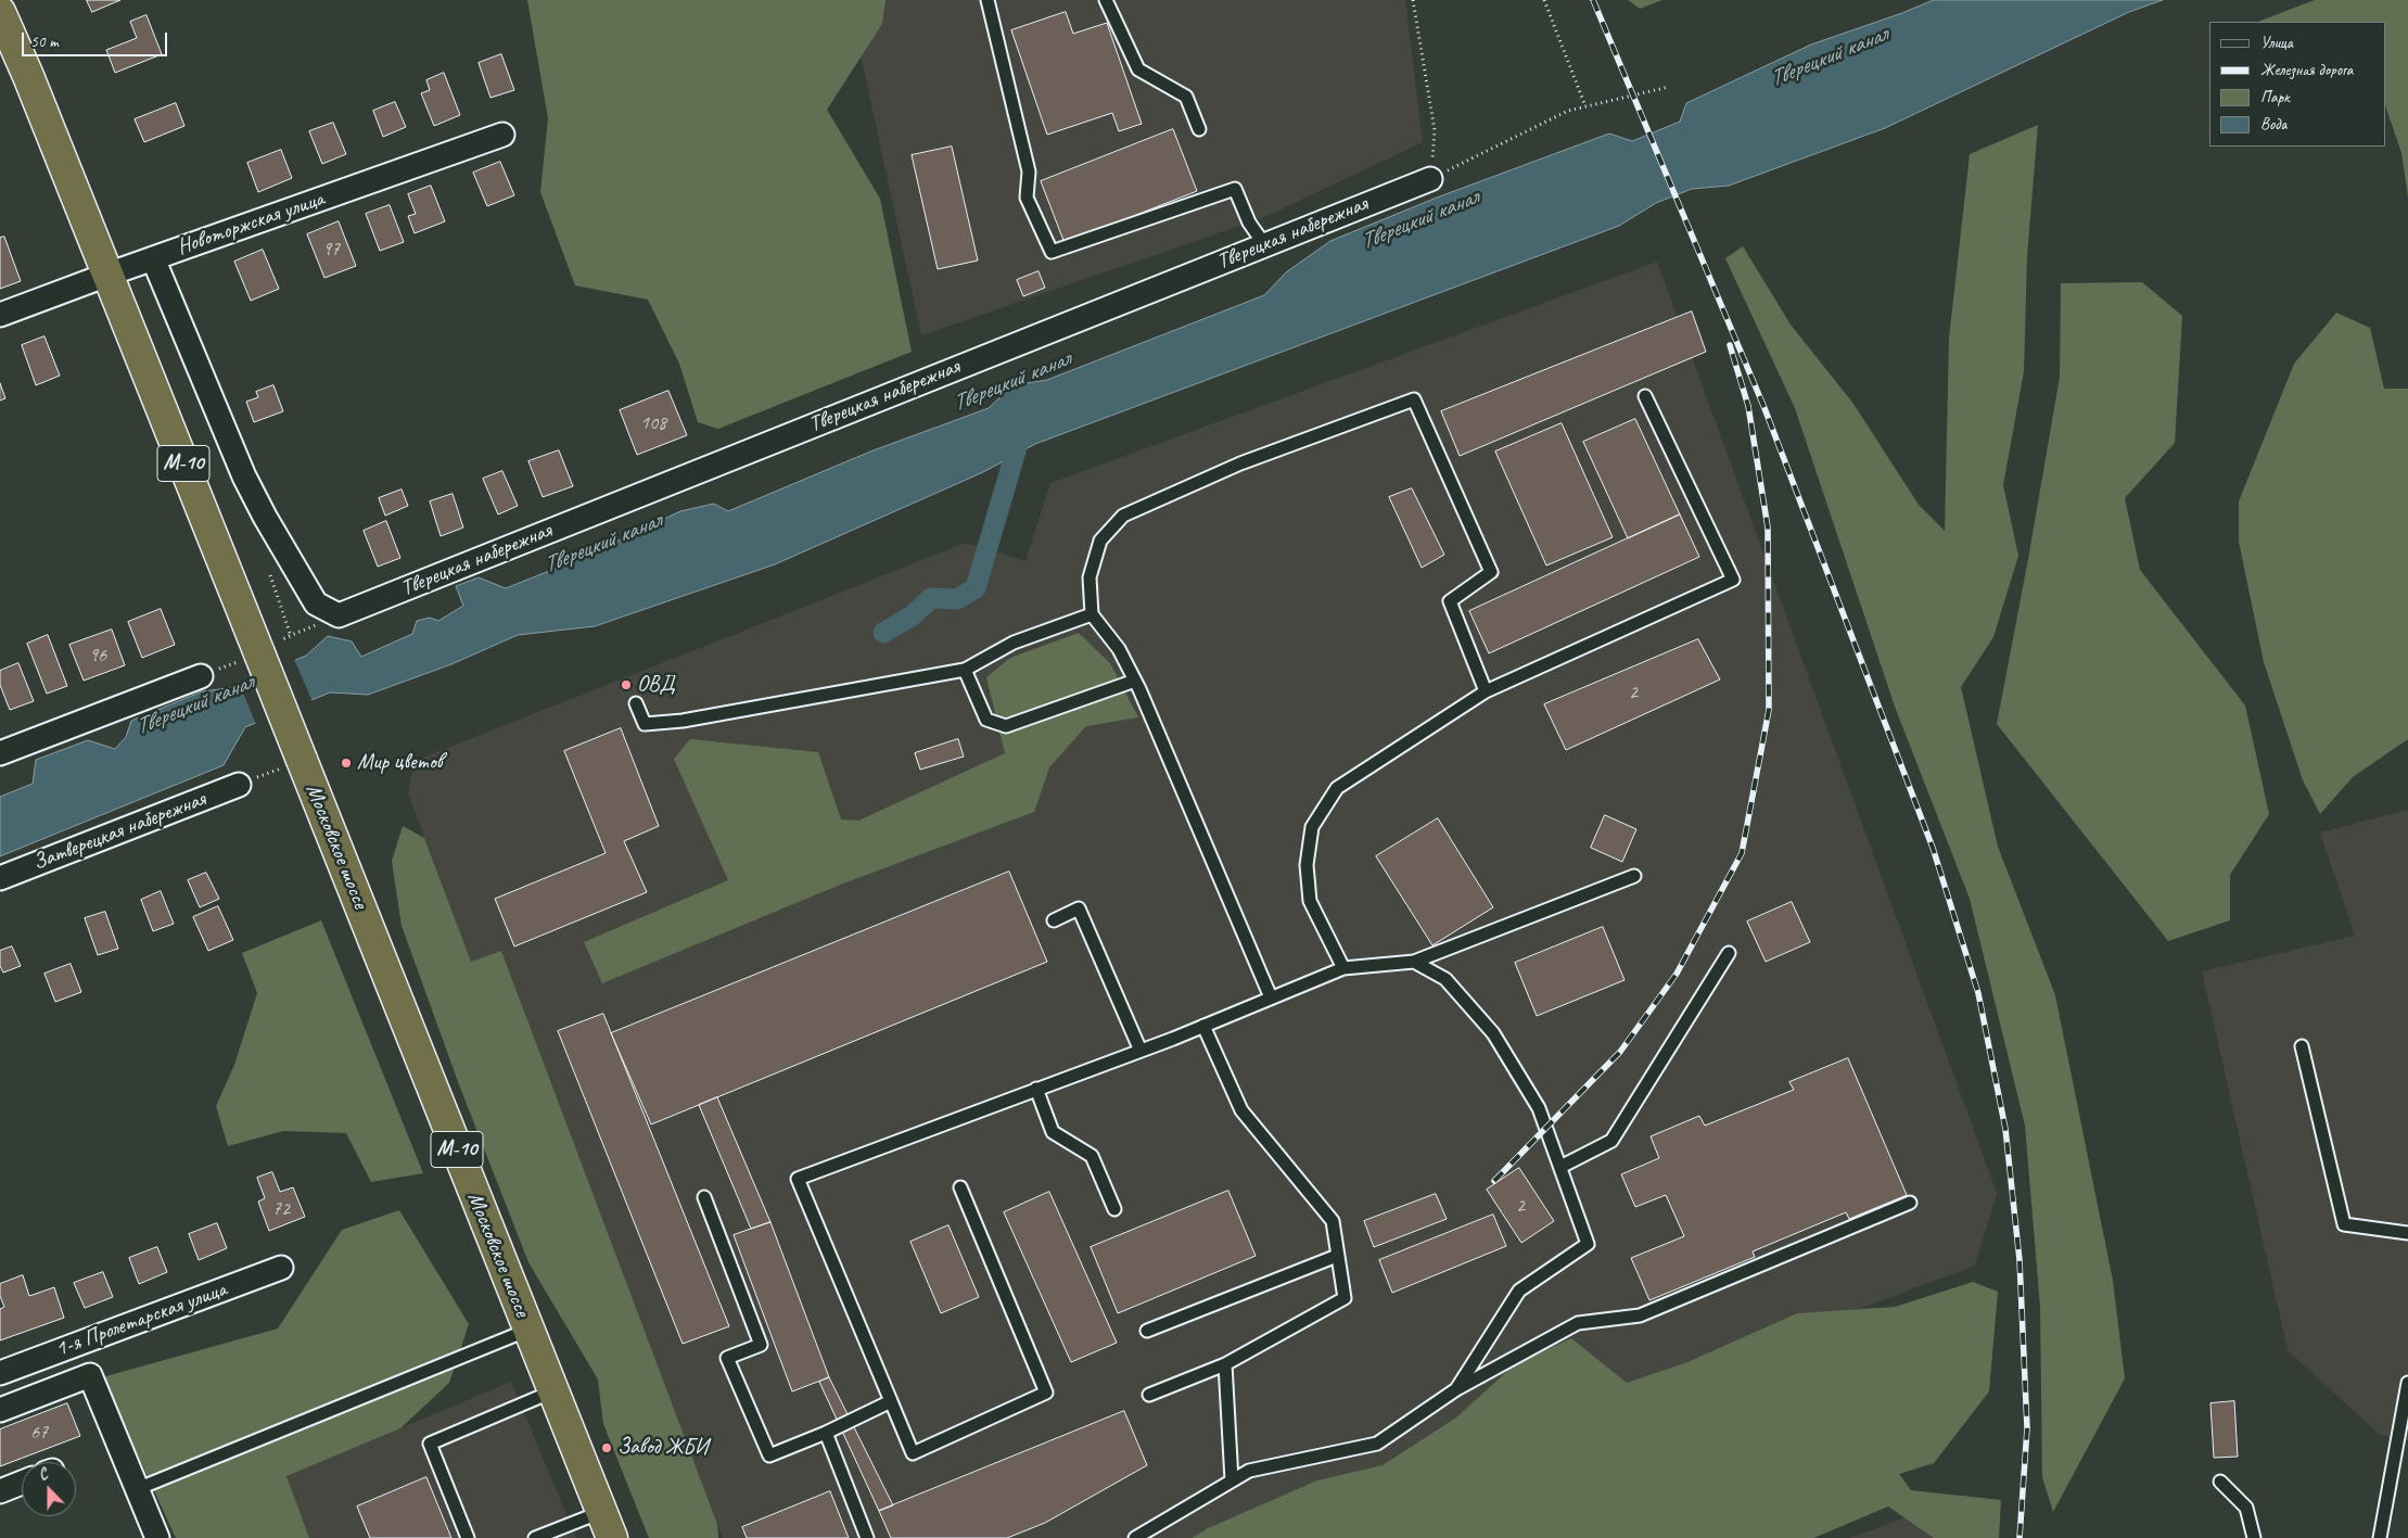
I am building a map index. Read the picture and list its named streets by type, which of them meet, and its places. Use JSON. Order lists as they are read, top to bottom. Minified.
{"streets":{"highway":["М-10","Московское шоссе"],"street":["Новоторжская улица","Тверецкая набережная","Затверецкая набережная","1-я Пролетарская улица"]},"crossings":[["Новоторжская улица","М-10"],["М-10","Московское шоссе"]],"water":["Тверецкий канал"],"places":["ОВД","Мир цветов","Завод ЖБИ"],"house_numbers":["97","108","96","2","2","72","67"],"legend":["Улица","Железная дорога","Парк","Вода"],"scale_bar":"50 m","north":"top"}
